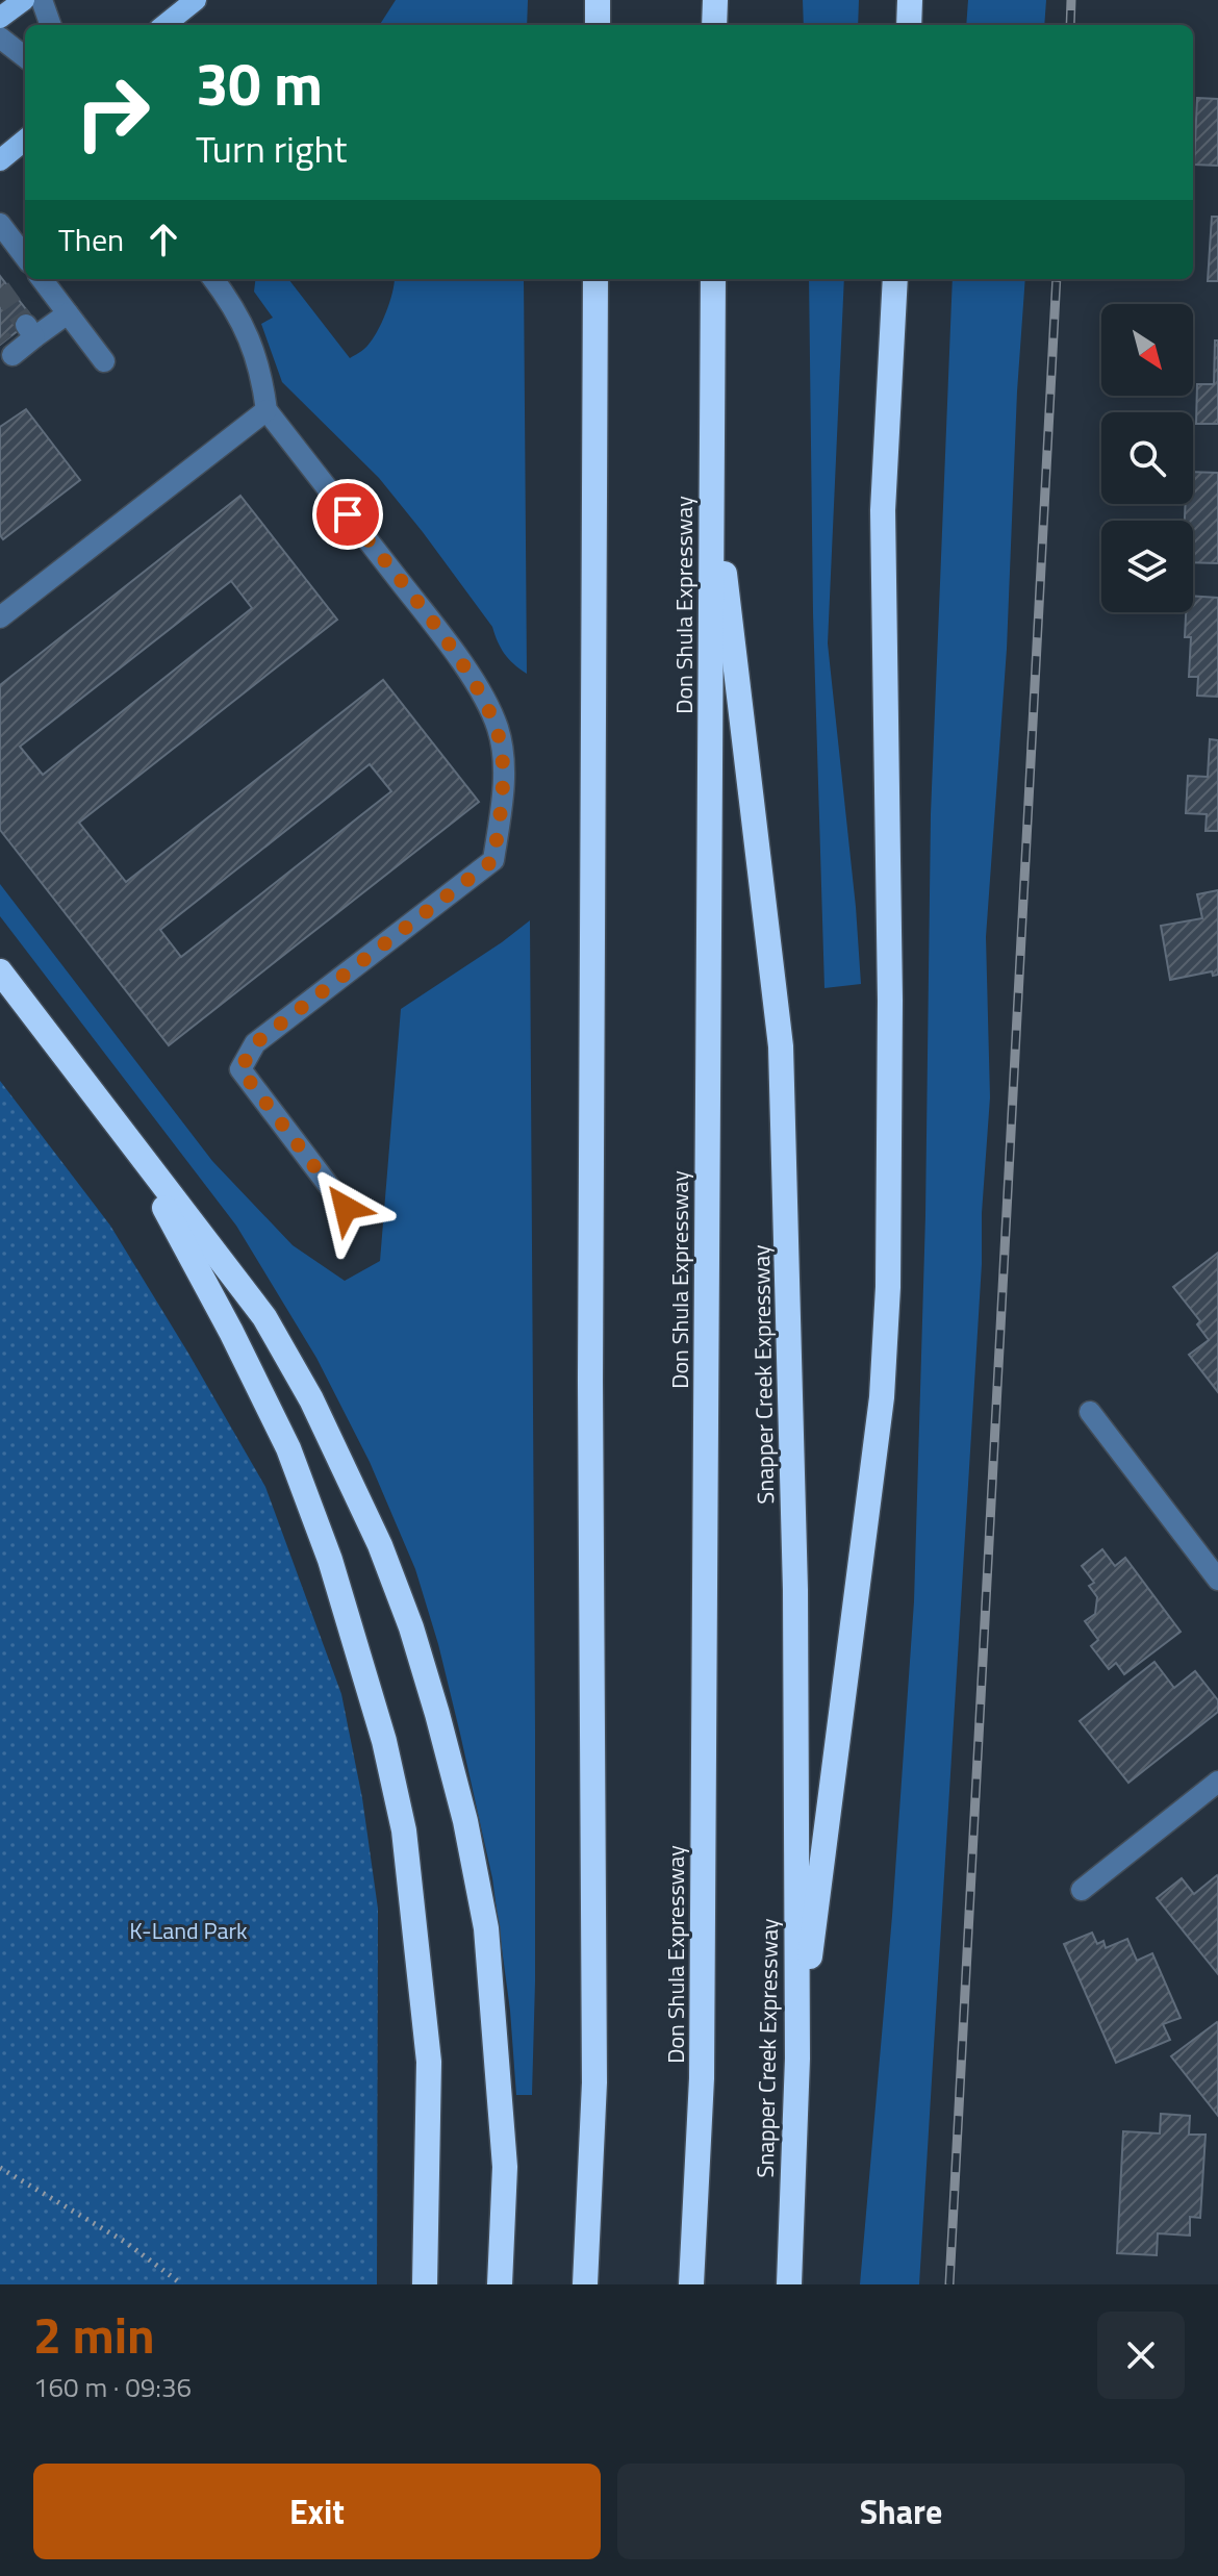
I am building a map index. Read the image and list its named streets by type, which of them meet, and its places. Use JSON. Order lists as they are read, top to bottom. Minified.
{"streets":{"highway":["Don Shula Expressway","Snapper Creek Expressway"]},"crossings":[["Don Shula Expressway","Snapper Creek Expressway"]],"parks":["K-Land Park"],"north":"bottom right","page":{"turn":["30 m","Turn right"],"then":"Then","heading":["2 min","160 m · 09:36"],"buttons":["Exit","Share"]}}
